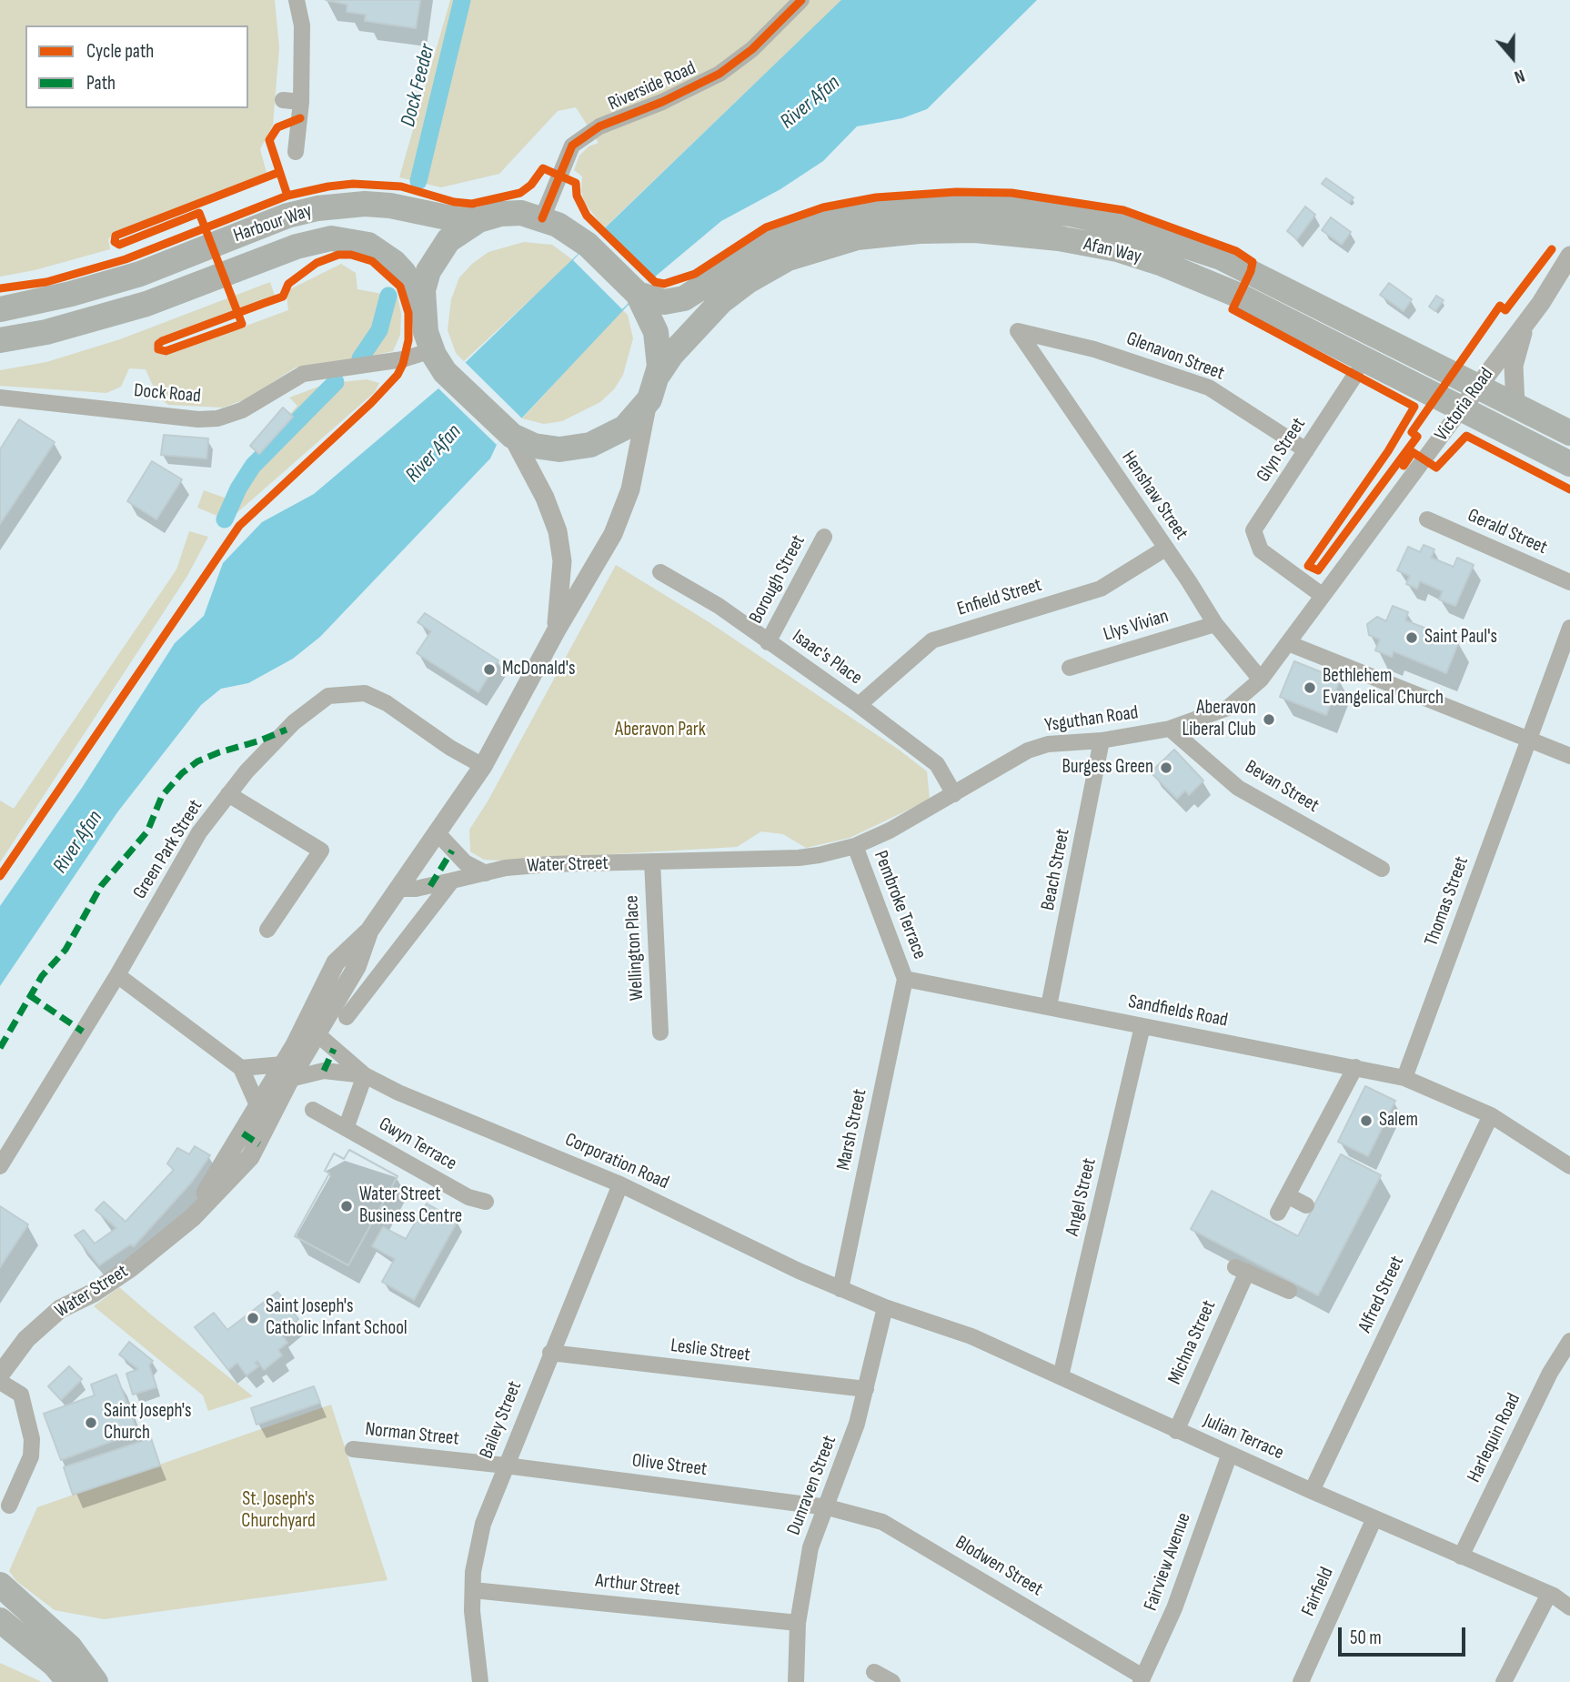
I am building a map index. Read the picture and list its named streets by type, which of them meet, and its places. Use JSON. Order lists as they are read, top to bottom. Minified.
{"streets":{"main road":["Harbour Way","Afan Way"],"street":["Riverside Road","Glenavon Street","Dock Road","Victoria Road","Glyn Street","Henshaw Street","Gerald Street","Borough Street","Enfield Street","Llys Vivian","Isaac's Place","Ysguthan Road","Bevan Street","Green Park Street","Water Street","Beach Street","Thomas Street","Pembroke Terrace","Wellington Place","Sandfields Road","Marsh Street","Gwyn Terrace","Corporation Road","Angel Street","Alfred Street","Michna Street","Leslie Street","Bailey Street","Norman Street","Julian Terrace","Harlequin Road","Olive Street","Dunraven Street","Fairview Avenue","Blodwen Street","Arthur Street","Fairfield"]},"crossings":[["Harbour Way","Dock Road"],["Harbour Way","Water Street"],["Afan Way","Victoria Road"],["Glenavon Street","Glyn Street"],["Glenavon Street","Henshaw Street"],["Victoria Road","Glyn Street"],["Victoria Road","Ysguthan Road"],["Henshaw Street","Enfield Street"],["Henshaw Street","Llys Vivian"],["Henshaw Street","Ysguthan Road"],["Borough Street","Isaac's Place"],["Enfield Street","Isaac's Place"],["Isaac's Place","Ysguthan Road"],["Ysguthan Road","Bevan Street"],["Ysguthan Road","Water Street"],["Ysguthan Road","Beach Street"],["Ysguthan Road","Pembroke Terrace"],["Green Park Street","Water Street"],["Water Street","Pembroke Terrace"],["Water Street","Wellington Place"],["Water Street","Corporation Road"],["Beach Street","Sandfields Road"],["Thomas Street","Sandfields Road"],["Pembroke Terrace","Sandfields Road"],["Pembroke Terrace","Marsh Street"],["Sandfields Road","Marsh Street"],["Sandfields Road","Angel Street"],["Sandfields Road","Alfred Street"],["Marsh Street","Corporation Road"],["Corporation Road","Bailey Street"],["Corporation Road","Julian Terrace"],["Corporation Road","Dunraven Street"],["Angel Street","Julian Terrace"],["Alfred Street","Julian Terrace"],["Michna Street","Julian Terrace"],["Leslie Street","Bailey Street"],["Leslie Street","Dunraven Street"],["Bailey Street","Norman Street"],["Bailey Street","Olive Street"],["Bailey Street","Arthur Street"],["Norman Street","Olive Street"],["Julian Terrace","Harlequin Road"],["Julian Terrace","Fairview Avenue"],["Julian Terrace","Fairfield"],["Olive Street","Dunraven Street"],["Olive Street","Blodwen Street"],["Dunraven Street","Blodwen Street"],["Dunraven Street","Arthur Street"],["Fairview Avenue","Blodwen Street"]],"water":["Dock Feeder","River Afan"],"parks":["Aberavon Park","St. Joseph's Churchyard"],"places":["Saint Paul's","McDonald's","Bethlehem Evangelical Church","Aberavon Liberal Club","Burgess Green","Salem","Water Street Business Centre","Saint Joseph's Catholic Infant School","Saint Joseph's Church"],"legend":["Cycle path","Path"],"scale_bar":"50 m","north":"bottom"}
